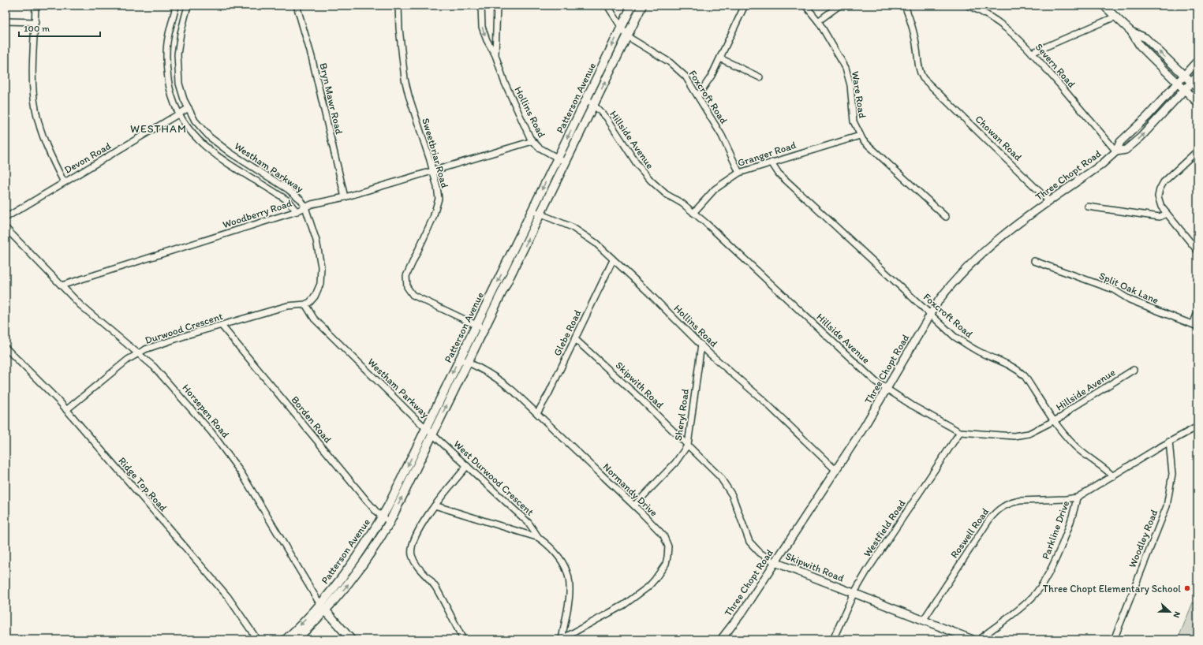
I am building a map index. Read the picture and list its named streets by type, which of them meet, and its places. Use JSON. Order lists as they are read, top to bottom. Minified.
{"streets":{"main road":["Patterson Avenue","Three Chopt Road","Skipwith Road","Horsepen Road"],"street":["Severn Road","Ware Road","Foxcroft Road","Bryn Mawr Road","Hollins Road","Chowan Road","Hillside Avenue","Sweetbriar Road","Granger Road","Devon Road","Westham Parkway","Woodberry Road","Split Oak Lane","Durwood Crescent","Glebe Road","Sheryl Road","Borden Road","West Durwood Crescent","Ridge Top Road","Normandy Drive","Westfield Road","Parkline Drive","Roswell Road","Woodley Road"]},"crossings":[["Severn Road","Three Chopt Road"],["Ware Road","Granger Road"],["Foxcroft Road","Patterson Avenue"],["Foxcroft Road","Hillside Avenue"],["Foxcroft Road","Granger Road"],["Foxcroft Road","Three Chopt Road"],["Foxcroft Road","Parkline Drive"],["Patterson Avenue","Hollins Road"],["Patterson Avenue","Hillside Avenue"],["Patterson Avenue","Sweetbriar Road"],["Patterson Avenue","Westham Parkway"],["Patterson Avenue","Horsepen Road"],["Patterson Avenue","Borden Road"],["Patterson Avenue","West Durwood Crescent"],["Patterson Avenue","Normandy Drive"],["Bryn Mawr Road","Woodberry Road"],["Hollins Road","Three Chopt Road"],["Hollins Road","Woodberry Road"],["Hollins Road","Glebe Road"],["Hollins Road","Sheryl Road"],["Chowan Road","Three Chopt Road"],["Hillside Avenue","Granger Road"],["Hillside Avenue","Three Chopt Road"],["Hillside Avenue","Westfield Road"],["Sweetbriar Road","Woodberry Road"],["Devon Road","Westham Parkway"],["Westham Parkway","Woodberry Road"],["Westham Parkway","Durwood Crescent"],["Westham Parkway","West Durwood Crescent"],["Three Chopt Road","Skipwith Road"],["Woodberry Road","Horsepen Road"],["Durwood Crescent","Horsepen Road"],["Durwood Crescent","Borden Road"],["Durwood Crescent","Ridge Top Road"],["Glebe Road","Skipwith Road"],["Glebe Road","Normandy Drive"],["Skipwith Road","Sheryl Road"],["Skipwith Road","Westfield Road"],["Skipwith Road","Roswell Road"],["Sheryl Road","Normandy Drive"],["West Durwood Crescent","Normandy Drive"],["Parkline Drive","Roswell Road"],["Parkline Drive","Woodley Road"]],"districts":["WESTHAM"],"places":["Three Chopt Elementary School"],"scale_bar":"100 m","north":"right"}
